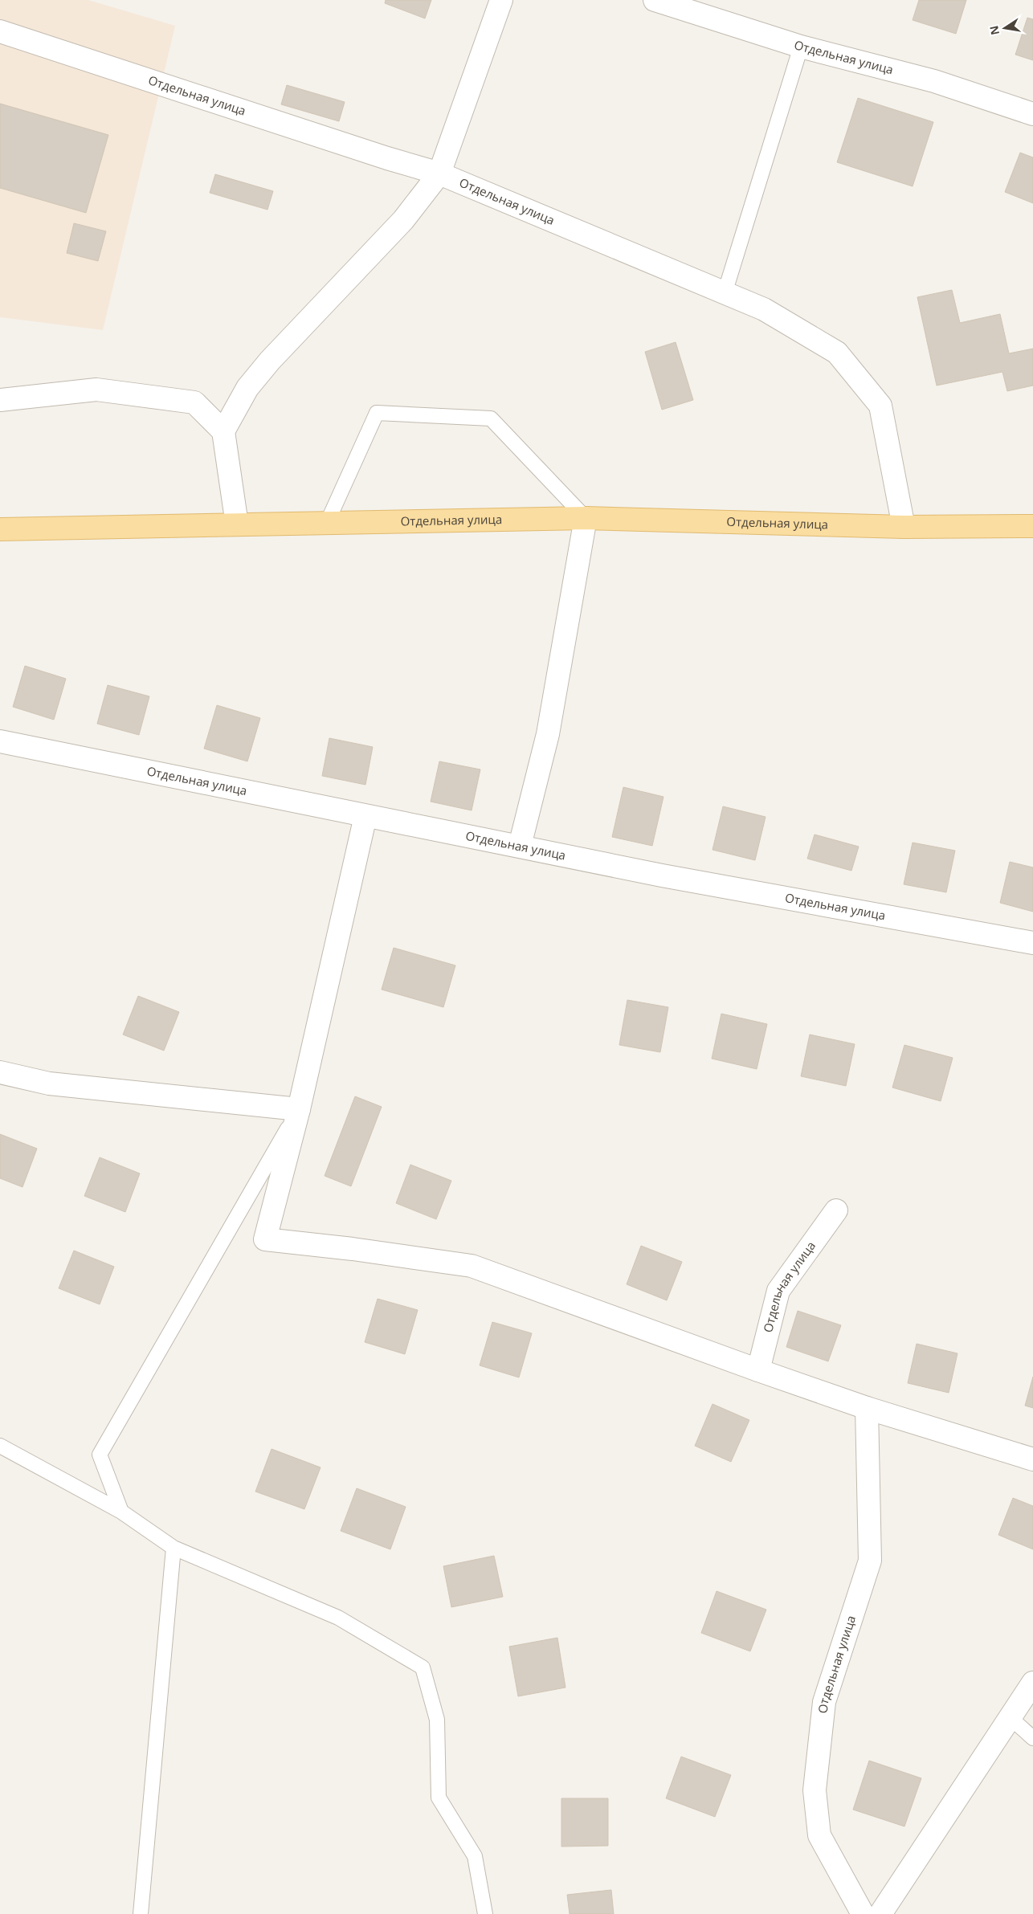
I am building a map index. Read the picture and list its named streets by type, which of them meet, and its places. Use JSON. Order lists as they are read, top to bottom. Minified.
{"streets":{"main road":["Отдельная улица"]},"north":"left"}
